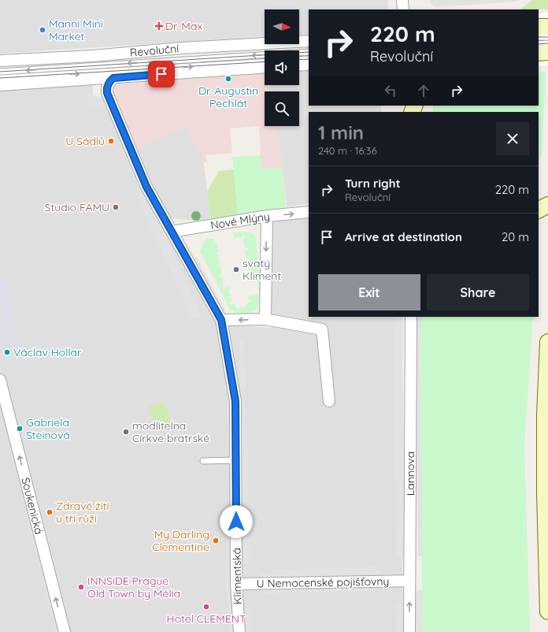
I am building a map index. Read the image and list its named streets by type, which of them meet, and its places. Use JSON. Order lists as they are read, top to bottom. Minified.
{"streets":{"street":["Revoluční","Nové Mlýny","Lannova","Soukenická","Klimentská","U Nemocenské pojišťovny"]},"crossings":[["Nové Mlýny","Klimentská"],["Lannova","U Nemocenské pojišťovny"],["Klimentská","U Nemocenské pojišťovny"]],"one_way":["Soukenická"],"places":{"health":["Dr. Max"],"other":["Manni Mini Market","Dr. Augustin Pechlát","U Sádlů","Studio FAMU","svatý Kliment","Václav Hollar","Gabriela Steinová","modlitelna Církve bratrské","Zdravé žití u tří růží","My Darling Clementine","INNSiDE Prague Old Town by Mélia","Hotel CLEMENT"]},"north":"right","page":{"turn":["220 m","Revoluční"],"heading":["1 min","240 m · 16:36"],"list":[{"name":"Turn right","note":"Revoluční","value":"220 m"},{"name":"Arrive at destination","value":"20 m"}],"buttons":["Exit","Share"]}}
